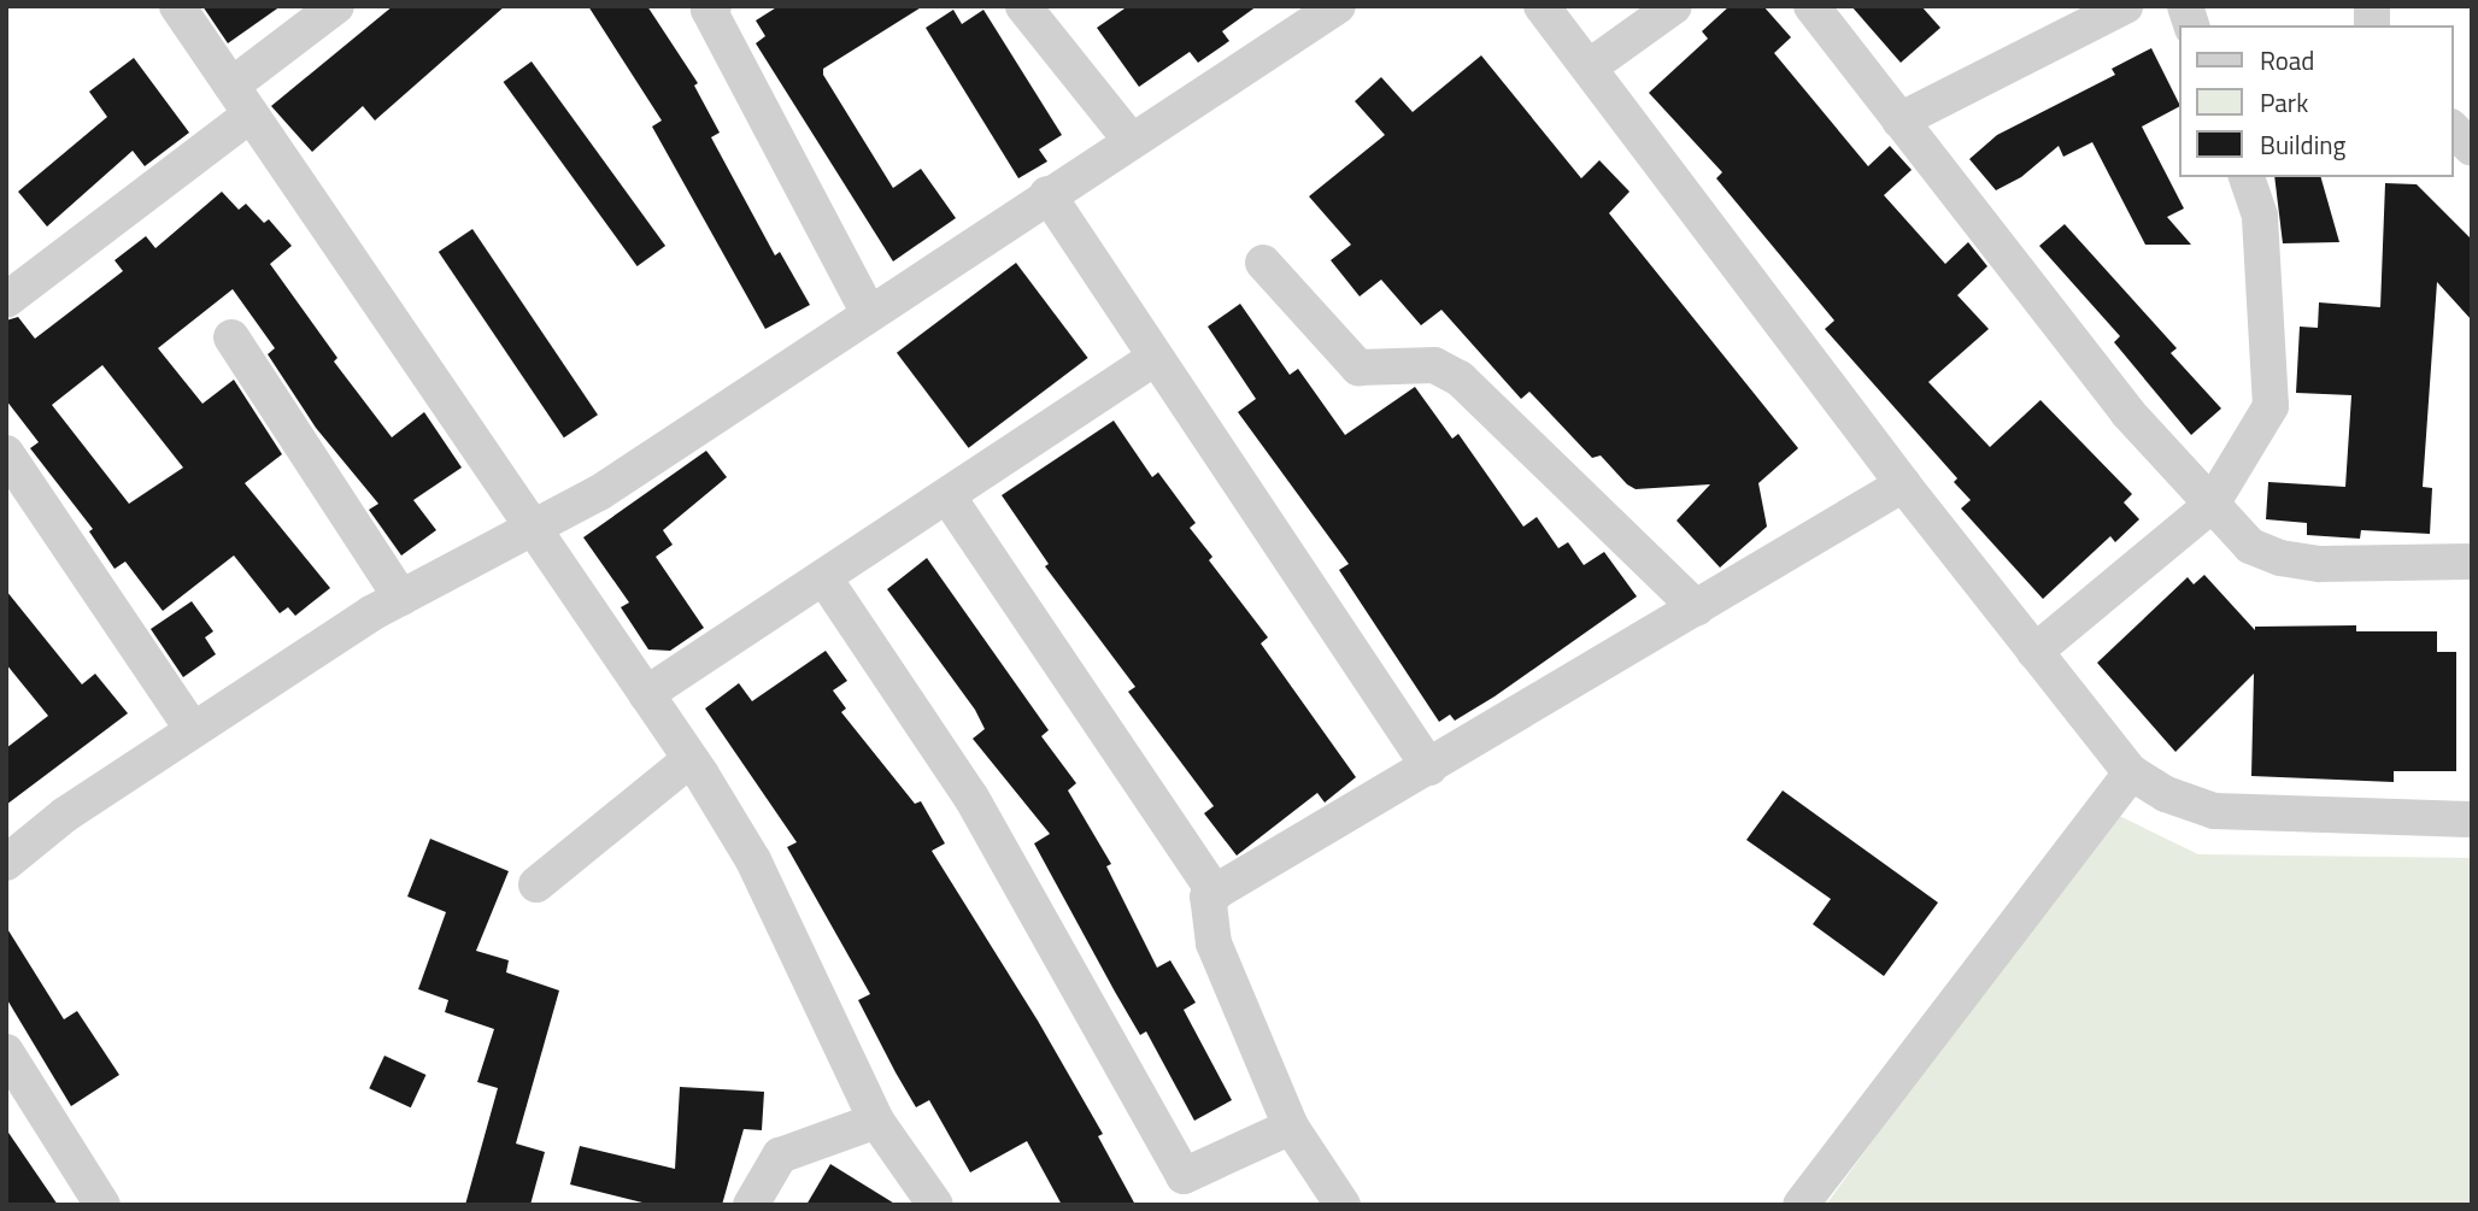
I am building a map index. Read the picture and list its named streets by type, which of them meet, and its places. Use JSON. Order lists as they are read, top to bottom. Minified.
{"legend":["Road","Park","Building"]}
